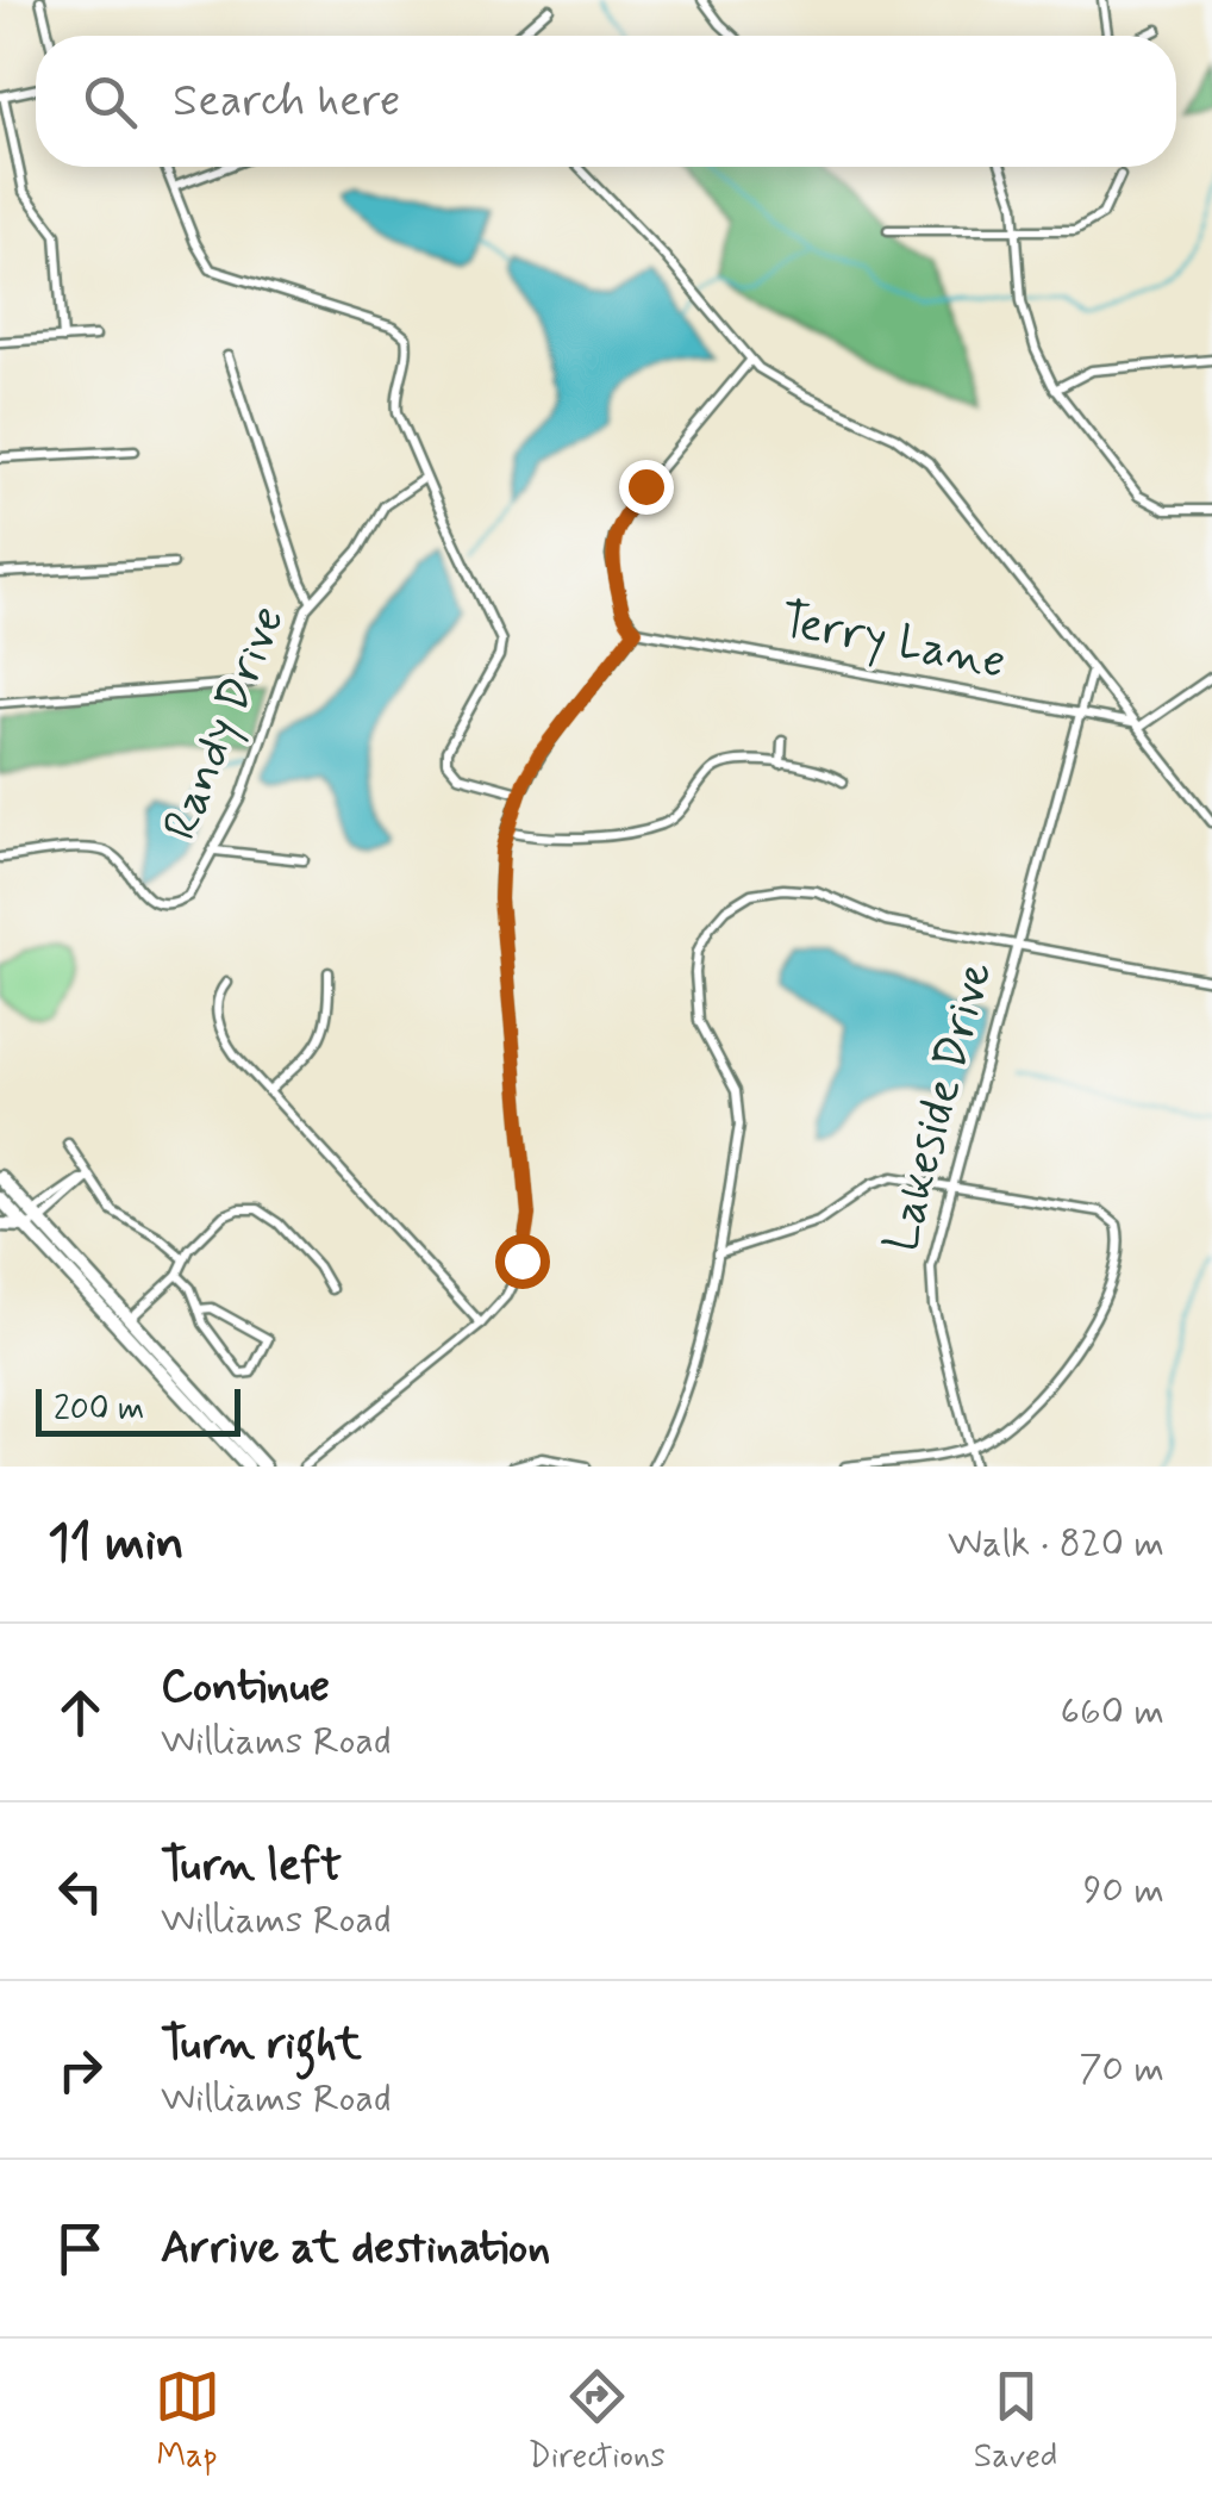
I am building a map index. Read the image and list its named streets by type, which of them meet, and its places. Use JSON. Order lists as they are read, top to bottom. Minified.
{"streets":{"street":["Terry Lane","Randy Drive","Lakeside Drive"]},"scale_bar":"200 m","page":{"search":"Search here","scale":"200 m","heading":["11 min","Walk · 820 m"],"list":[["Continue","Williams Road","660 m"],["Turn left","Williams Road","90 m"],["Turn right","Williams Road","70 m"],"Arrive at destination"],"nav":["Map","Directions","Saved"]}}
